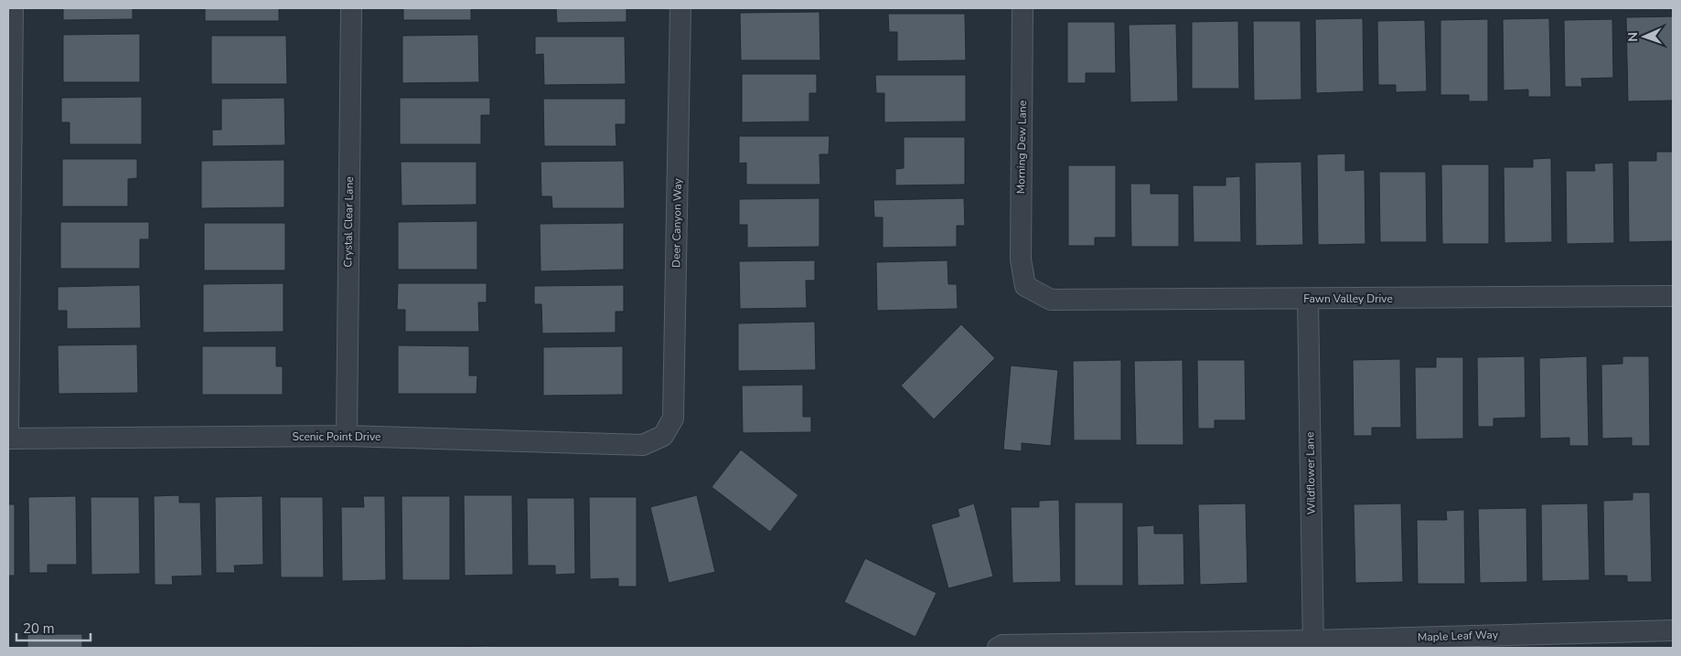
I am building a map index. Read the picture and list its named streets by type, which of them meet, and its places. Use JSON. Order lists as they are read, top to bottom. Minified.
{"streets":{"street":["Morning Dew Lane","Crystal Clear Lane","Deer Canyon Way","Fawn Valley Drive","Scenic Point Drive","Wildflower Lane","Maple Leaf Way"]},"crossings":[["Morning Dew Lane","Fawn Valley Drive"],["Crystal Clear Lane","Scenic Point Drive"],["Deer Canyon Way","Scenic Point Drive"],["Fawn Valley Drive","Wildflower Lane"],["Wildflower Lane","Maple Leaf Way"]],"scale_bar":"20 m","north":"left"}
